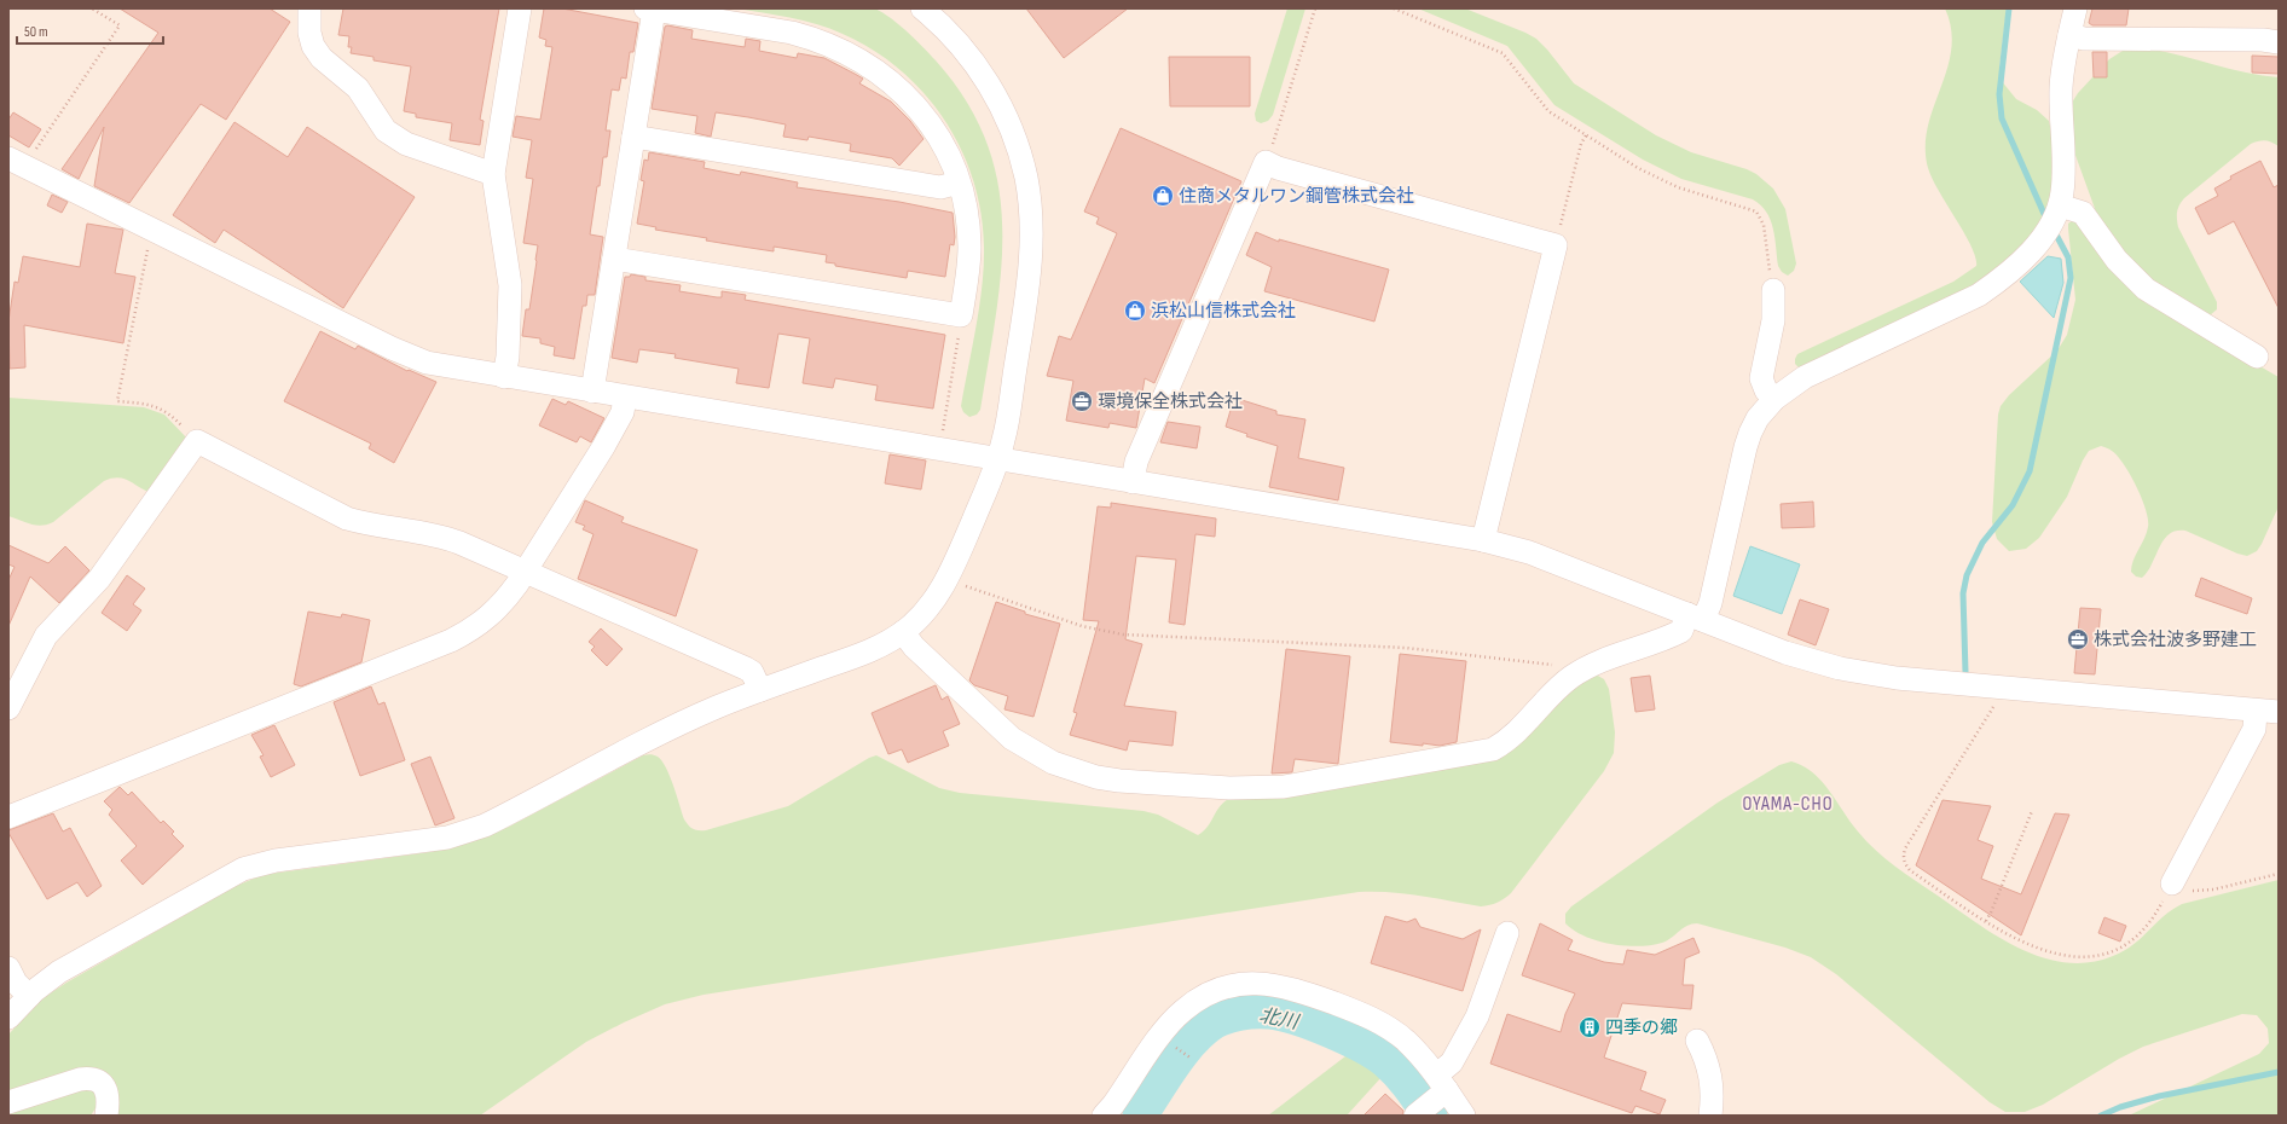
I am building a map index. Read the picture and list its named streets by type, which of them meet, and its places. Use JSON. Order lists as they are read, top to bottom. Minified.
{"districts":["OYAMA-CHO"],"water":["北川"],"places":{"shop":["住商メタルワン鋼管株式会社","浜松山信株式会社"],"office":["環境保全株式会社","株式会社波多野建工"],"building":["四季の郷"]},"scale_bar":"50 m"}
